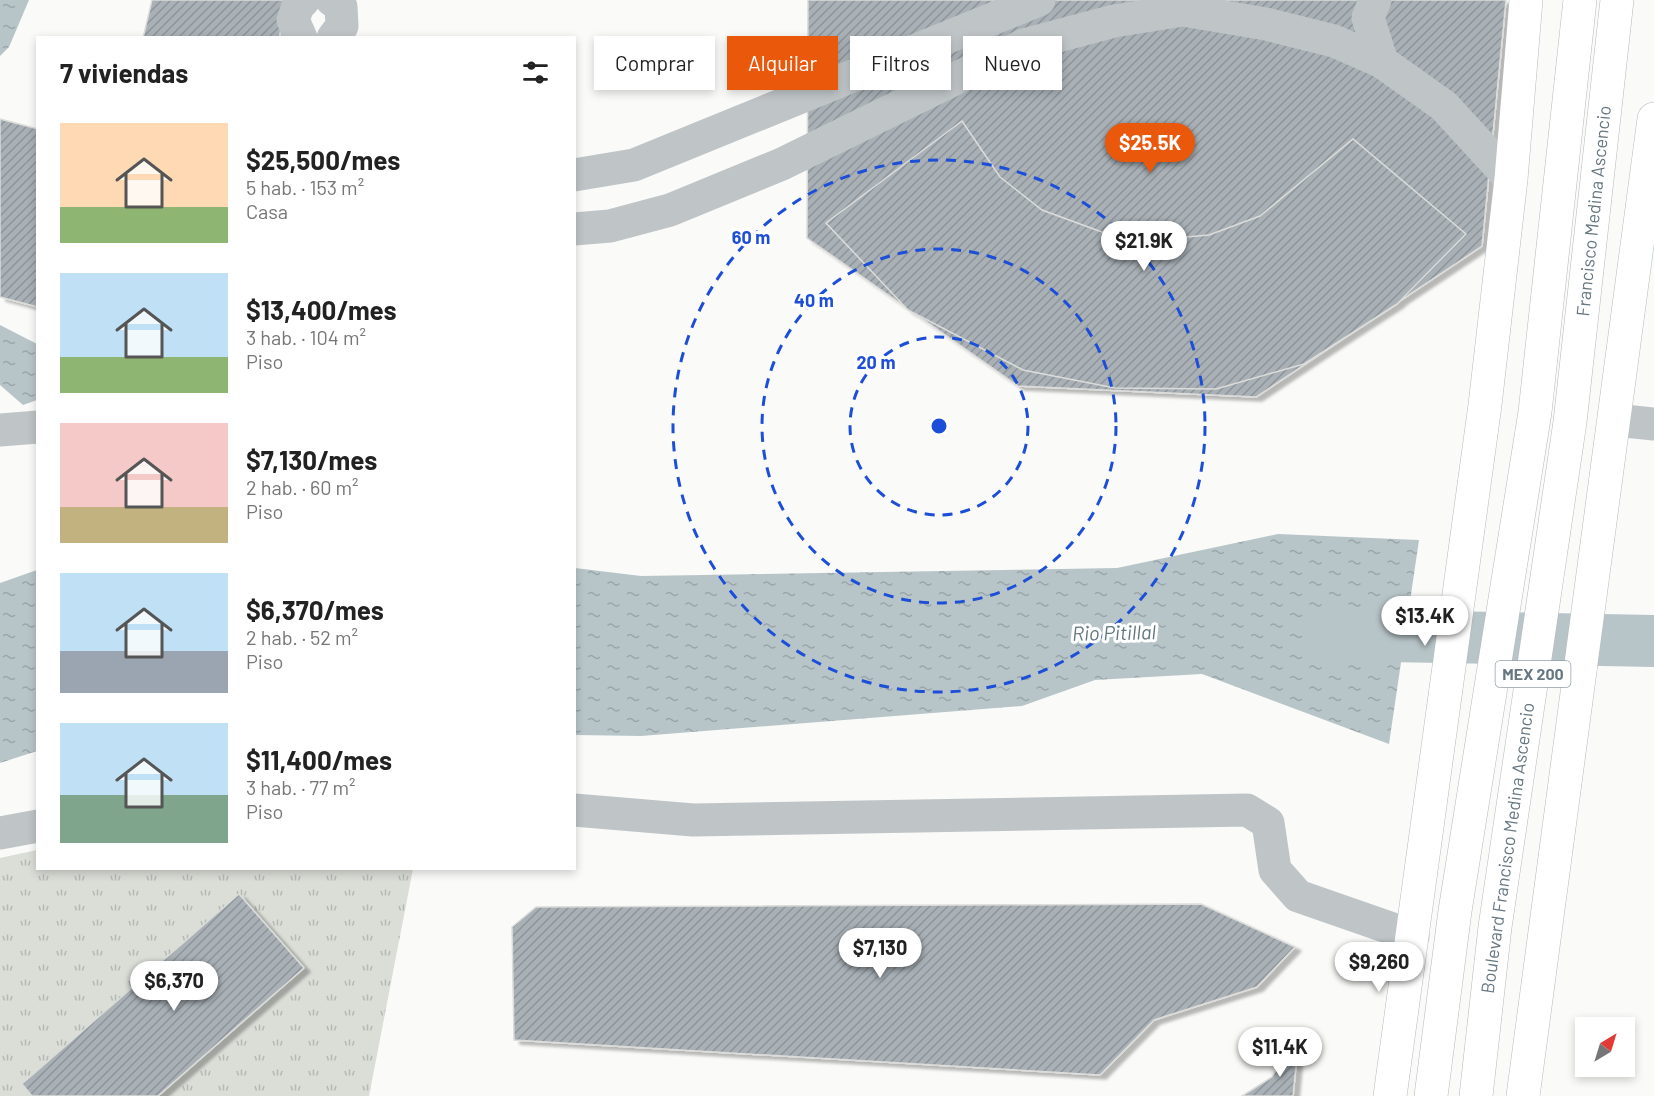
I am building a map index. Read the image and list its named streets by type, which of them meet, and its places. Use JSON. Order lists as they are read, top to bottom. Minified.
{"streets":{"main road":["Francisco Medina Ascencio","MEX 200","Boulevard Francisco Medina Ascencio"]},"crossings":[["Francisco Medina Ascencio","Boulevard Francisco Medina Ascencio"]],"water":["Rio Pitillal"],"north":"top right","page":{"chip":["Comprar","Alquilar","Filtros","Nuevo"],"heading":"7 viviendas","list":[{"name":"$25,500/mes","note":"5 hab. · 153 m² · Casa"},{"name":"$13,400/mes","note":"3 hab. · 104 m² · Piso"},{"name":"$7,130/mes","note":"2 hab. · 60 m² · Piso"},{"name":"$6,370/mes","note":"2 hab. · 52 m² · Piso"},{"name":"$11,400/mes","note":"3 hab. · 77 m² · Piso"}],"price":["$25.5K","$21.9K","$13.4K","$7,130","$9,260","$6,370","$11.4K"]},"rings":["60 m","40 m","20 m"]}
